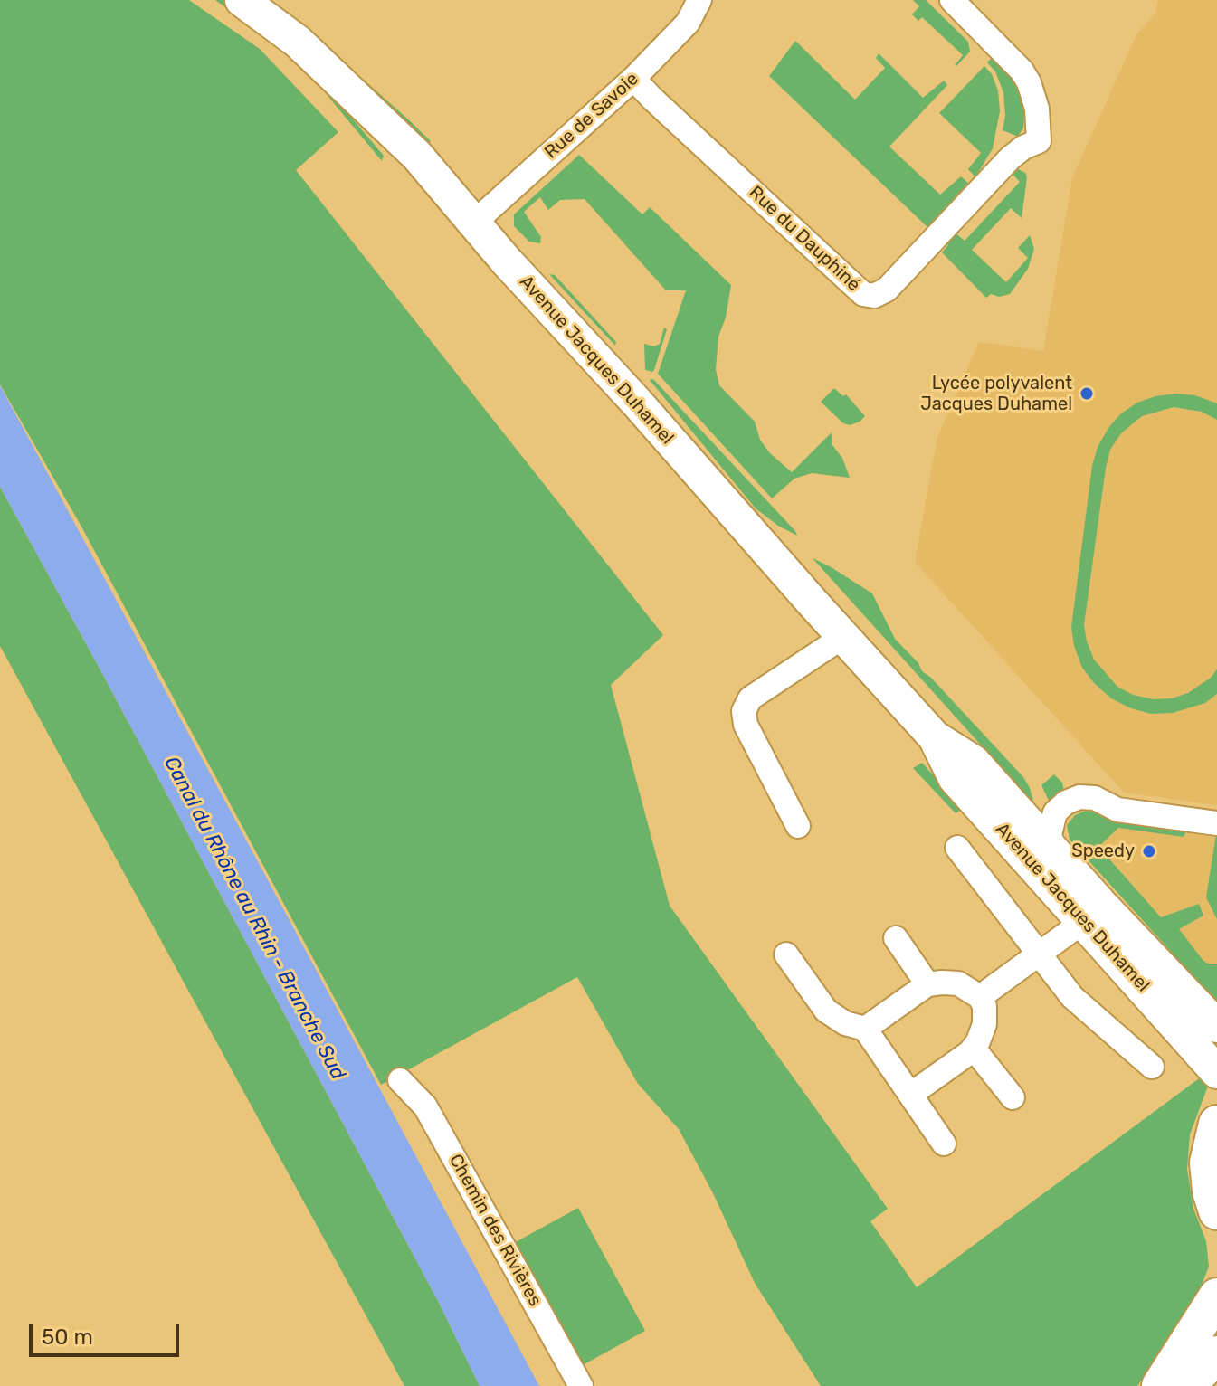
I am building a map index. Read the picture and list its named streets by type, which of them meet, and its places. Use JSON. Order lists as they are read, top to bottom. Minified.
{"streets":{"main road":["Avenue Jacques Duhamel"],"street":["Rue de Savoie","Rue du Dauphiné","Chemin des Rivières"]},"crossings":[["Rue de Savoie","Rue du Dauphiné"],["Rue de Savoie","Avenue Jacques Duhamel"]],"water":["Canal du Rhône au Rhin - Branche Sud"],"places":["Lycée polyvalent Jacques Duhamel","Speedy"],"scale_bar":"50 m"}
